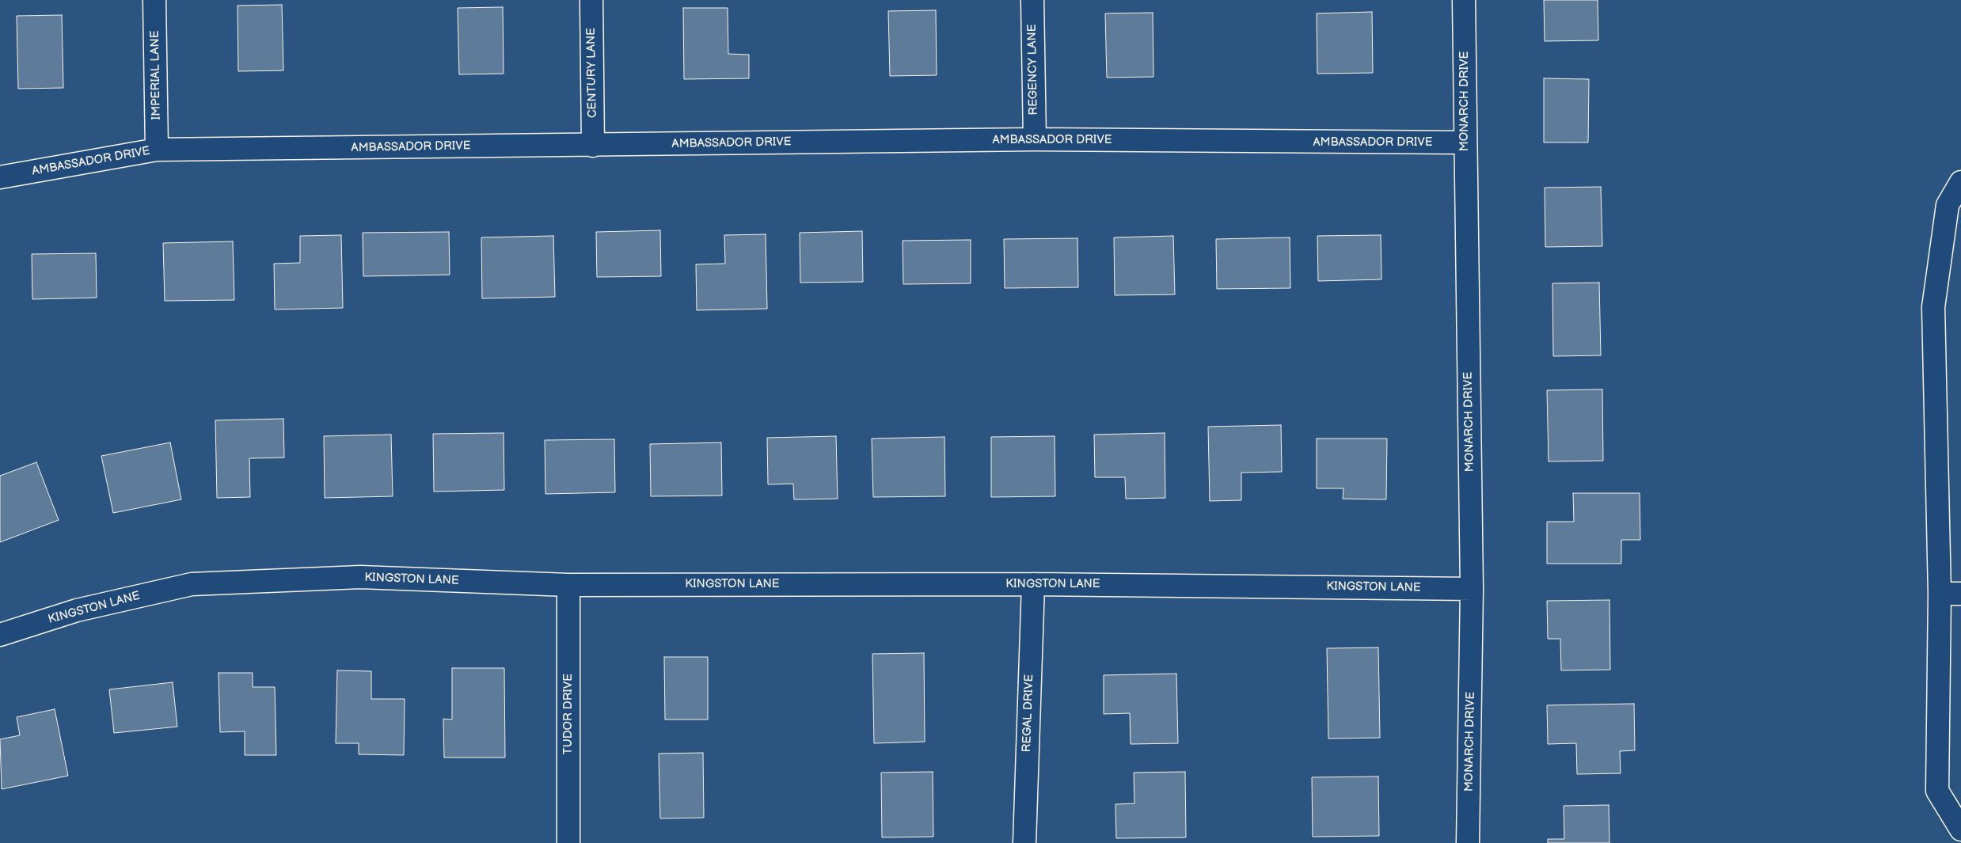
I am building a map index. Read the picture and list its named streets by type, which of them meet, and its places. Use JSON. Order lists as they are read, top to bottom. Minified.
{"streets":{"street":["REGENCY LANE","CENTURY LANE","IMPERIAL LANE","MONARCH DRIVE","AMBASSADOR DRIVE","KINGSTON LANE","REGAL DRIVE","TUDOR DRIVE"]},"crossings":[["REGENCY LANE","AMBASSADOR DRIVE"],["CENTURY LANE","AMBASSADOR DRIVE"],["IMPERIAL LANE","AMBASSADOR DRIVE"],["MONARCH DRIVE","AMBASSADOR DRIVE"],["MONARCH DRIVE","KINGSTON LANE"],["KINGSTON LANE","REGAL DRIVE"],["KINGSTON LANE","TUDOR DRIVE"]]}
